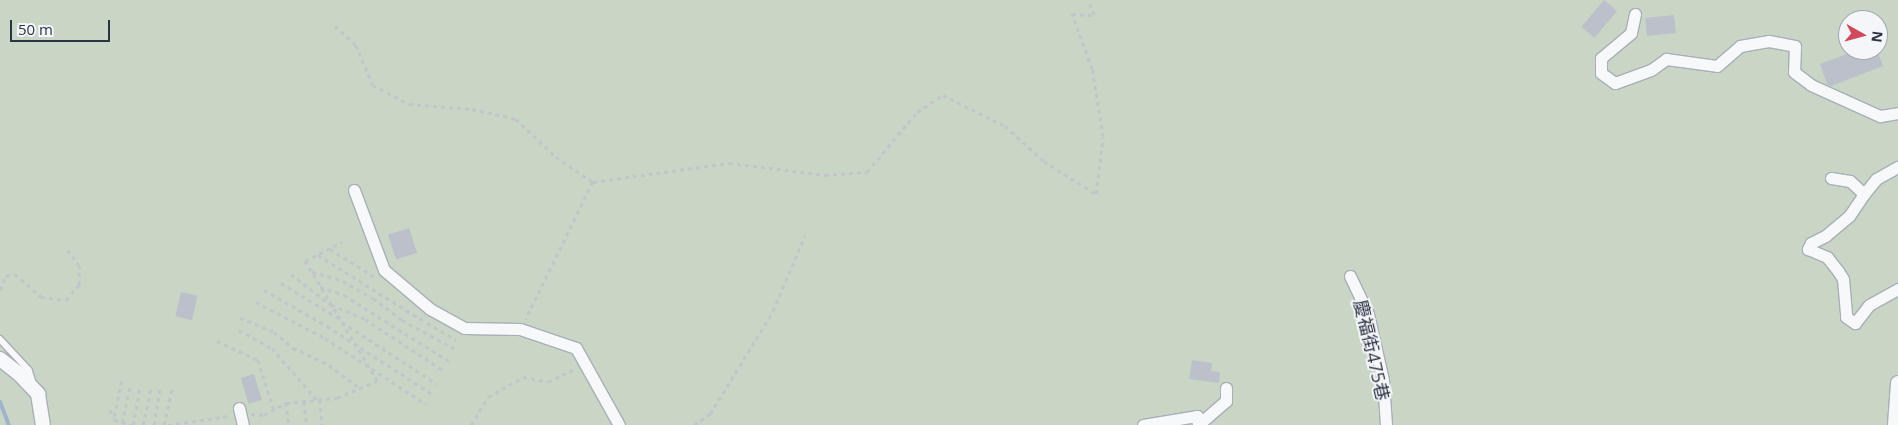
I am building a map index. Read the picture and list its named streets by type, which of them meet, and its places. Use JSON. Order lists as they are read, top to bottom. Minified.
{"streets":{"street":["慶福街475巷"]},"scale_bar":"50 m","north":"right"}
